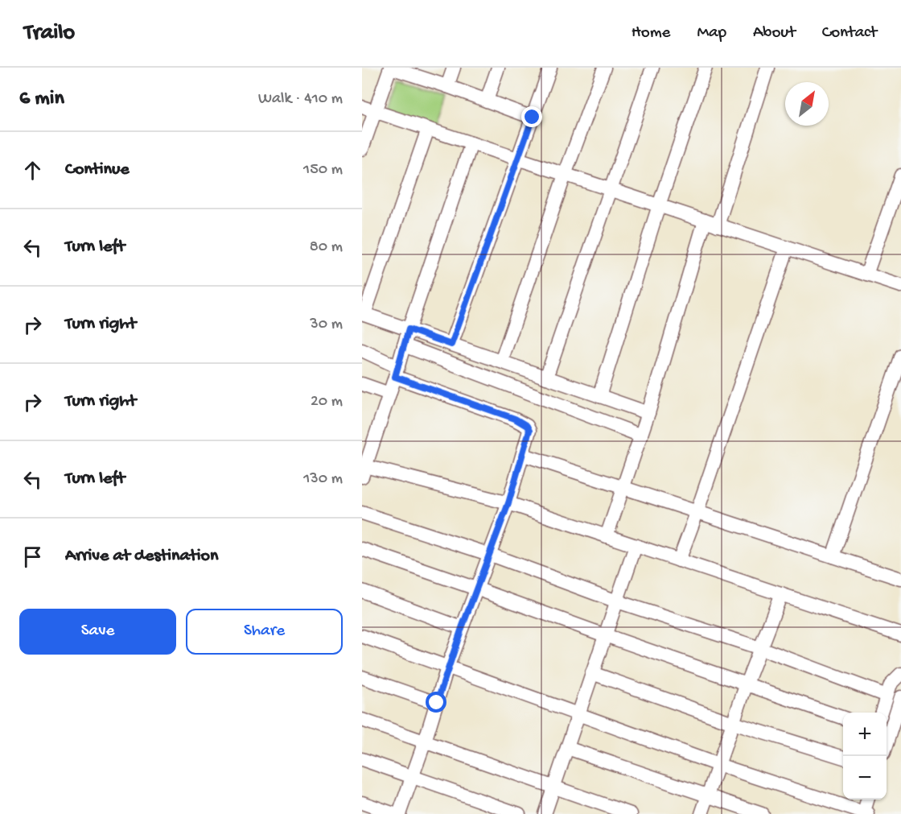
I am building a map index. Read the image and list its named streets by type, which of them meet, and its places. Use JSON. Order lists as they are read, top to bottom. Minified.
{"north":"top right","page":{"header":"Trailo","nav":["Home","Map","About","Contact"],"heading":["6 min","Walk · 410 m"],"list":[["Continue","150 m"],["Turn left","80 m"],["Turn right","30 m"],["Turn right","20 m"],["Turn left","130 m"],"Arrive at destination"],"buttons":["Save","Share"],"map_buttons":["+","−"]}}
